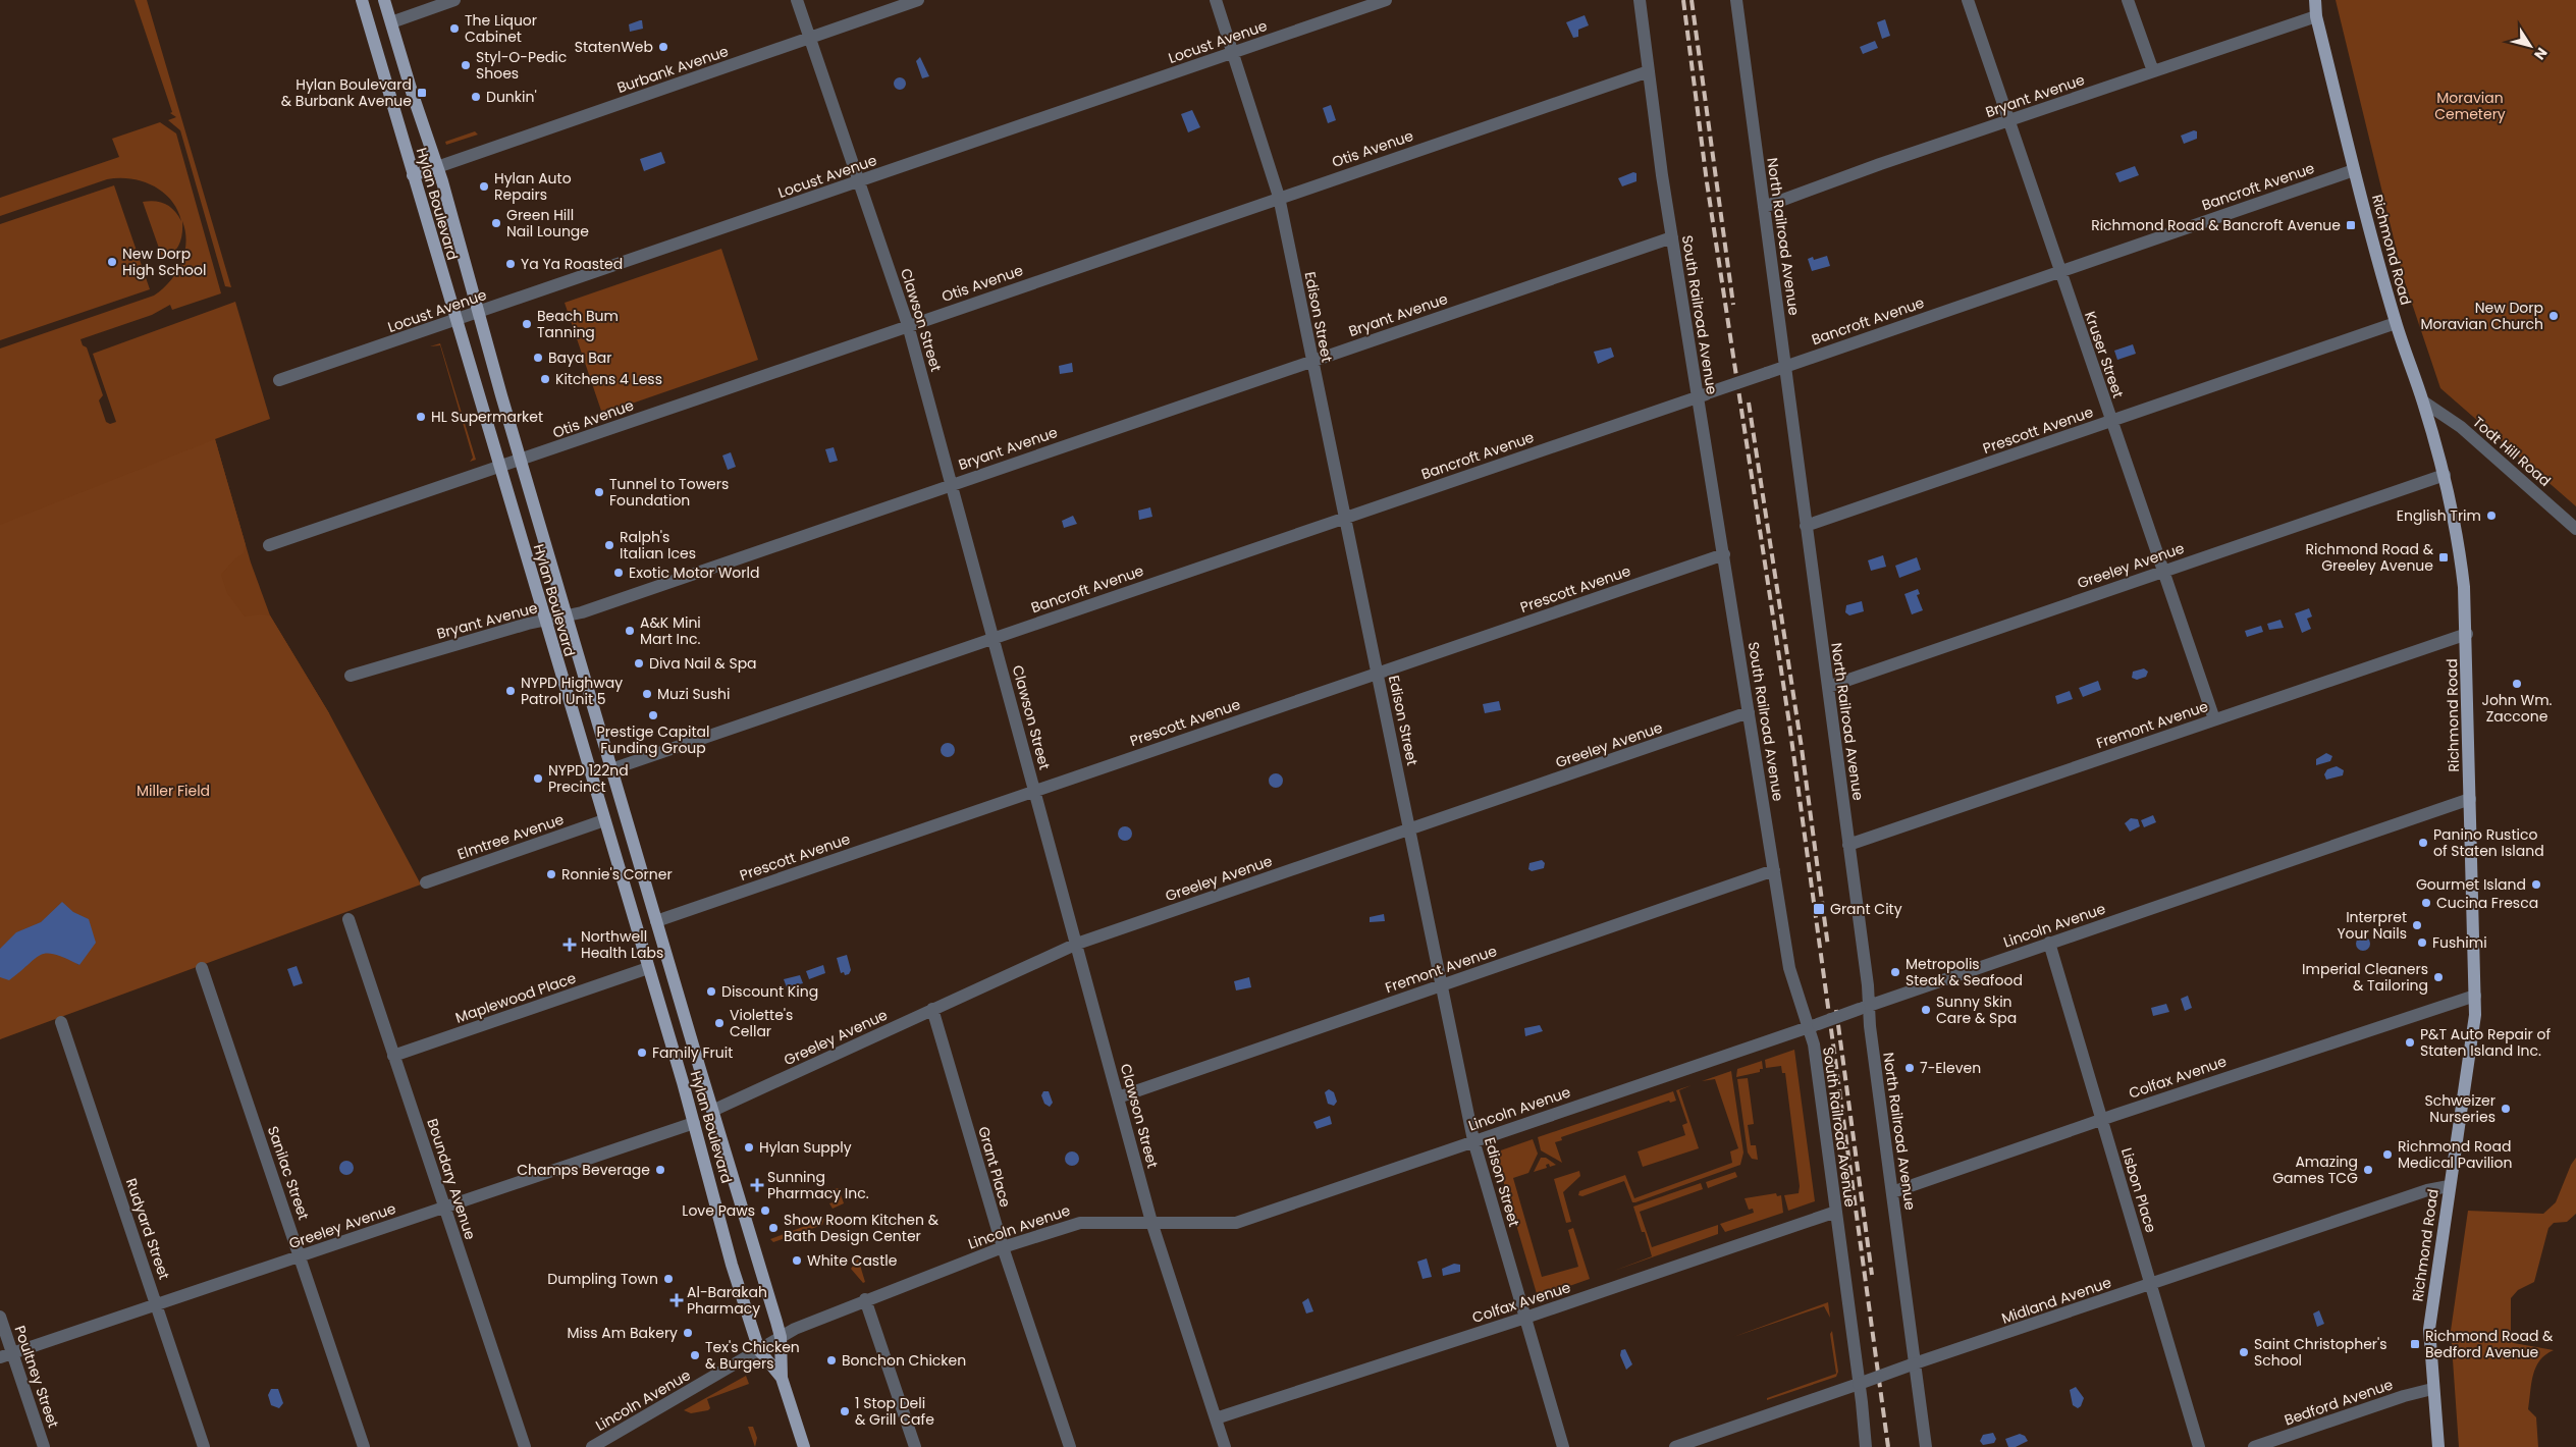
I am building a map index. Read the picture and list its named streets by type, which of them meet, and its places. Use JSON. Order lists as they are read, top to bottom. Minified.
{"streets":{"main road":["Hylan Boulevard","Richmond Road"],"street":["Locust Avenue","Burbank Avenue","Bryant Avenue","Otis Avenue","Bancroft Avenue","North Railroad Avenue","South Railroad Avenue","Edison Street","Clawson Street","Kruser Street","Prescott Avenue","Todt Hill Road","Greeley Avenue","Fremont Avenue","Elmtree Avenue","Lincoln Avenue","Maplewood Place","Colfax Avenue","Grant Place","Sanilac Street","Boundary Avenue","Lisbon Place","Rudyard Street","Midland Avenue","Poultney Street","Bedford Avenue"]},"crossings":[["Locust Avenue","Hylan Boulevard"],["Locust Avenue","Edison Street"],["Locust Avenue","Clawson Street"],["Burbank Avenue","Hylan Boulevard"],["Burbank Avenue","Clawson Street"],["Bryant Avenue","Hylan Boulevard"],["Bryant Avenue","North Railroad Avenue"],["Bryant Avenue","Richmond Road"],["Bryant Avenue","South Railroad Avenue"],["Bryant Avenue","Edison Street"],["Bryant Avenue","Clawson Street"],["Bryant Avenue","Kruser Street"],["Otis Avenue","Hylan Boulevard"],["Otis Avenue","South Railroad Avenue"],["Otis Avenue","Edison Street"],["Otis Avenue","Clawson Street"],["Bancroft Avenue","Hylan Boulevard"],["Bancroft Avenue","North Railroad Avenue"],["Bancroft Avenue","Richmond Road"],["Bancroft Avenue","South Railroad Avenue"],["Bancroft Avenue","Edison Street"],["Bancroft Avenue","Clawson Street"],["Bancroft Avenue","Kruser Street"],["Hylan Boulevard","Prescott Avenue"],["Hylan Boulevard","Greeley Avenue"],["Hylan Boulevard","Elmtree Avenue"],["Hylan Boulevard","Lincoln Avenue"],["Hylan Boulevard","Maplewood Place"],["North Railroad Avenue","Prescott Avenue"],["North Railroad Avenue","Greeley Avenue"],["North Railroad Avenue","Fremont Avenue"],["North Railroad Avenue","Lincoln Avenue"],["North Railroad Avenue","Colfax Avenue"],["North Railroad Avenue","Midland Avenue"],["Richmond Road","Prescott Avenue"],["Richmond Road","Todt Hill Road"],["Richmond Road","Greeley Avenue"],["Richmond Road","Fremont Avenue"],["Richmond Road","Lincoln Avenue"],["Richmond Road","Colfax Avenue"],["Richmond Road","Midland Avenue"],["Richmond Road","Bedford Avenue"],["South Railroad Avenue","Prescott Avenue"],["South Railroad Avenue","Greeley Avenue"],["South Railroad Avenue","Fremont Avenue"],["South Railroad Avenue","Lincoln Avenue"],["South Railroad Avenue","Colfax Avenue"],["South Railroad Avenue","Midland Avenue"],["Edison Street","Prescott Avenue"],["Edison Street","Greeley Avenue"],["Edison Street","Fremont Avenue"],["Edison Street","Lincoln Avenue"],["Edison Street","Colfax Avenue"],["Clawson Street","Prescott Avenue"],["Clawson Street","Greeley Avenue"],["Clawson Street","Fremont Avenue"],["Clawson Street","Lincoln Avenue"],["Clawson Street","Colfax Avenue"],["Kruser Street","Prescott Avenue"],["Kruser Street","Greeley Avenue"],["Kruser Street","Fremont Avenue"],["Greeley Avenue","Grant Place"],["Greeley Avenue","Sanilac Street"],["Greeley Avenue","Boundary Avenue"],["Greeley Avenue","Rudyard Street"],["Greeley Avenue","Poultney Street"],["Lincoln Avenue","Grant Place"],["Lincoln Avenue","Lisbon Place"],["Maplewood Place","Boundary Avenue"],["Colfax Avenue","Lisbon Place"],["Lisbon Place","Midland Avenue"]],"parks":["Moravian Cemetery","Miller Field"],"places":{"other":["The Liquor Cabinet","StatenWeb","Styl-O-Pedic Shoes","Dunkin'","Hylan Auto Repairs","Green Hill Nail Lounge","New Dorp High School","Ya Ya Roasted","New Dorp Moravian Church","Beach Bum Tanning","Baya Bar","Kitchens 4 Less","HL Supermarket","Tunnel to Towers Foundation","English Trim","Ralph's Italian Ices","Exotic Motor World","A&K Mini Mart Inc.","Diva Nail & Spa","John Wm. Zaccone","NYPD Highway Patrol Unit 5","Muzi Sushi","Prestige Capital Funding Group","NYPD 122nd Precinct","Panino Rustico of Staten Island","Ronnie's Corner","Gourmet Island","Cucina Fresca","Interpret Your Nails","Fushimi","Metropolis Steak & Seafood","Imperial Cleaners & Tailoring","Discount King","Sunny Skin Care & Spa","Violette's Cellar","P&T Auto Repair of Staten Island Inc.","Family Fruit","7-Eleven","Schweizer Nurseries","Hylan Supply","Richmond Road Medical Pavilion","Champs Beverage","Amazing Games TCG","Love Paws","Show Room Kitchen & Bath Design Center","White Castle","Dumpling Town","Miss Am Bakery","Saint Christopher's School","Tex's Chicken & Burgers","Bonchon Chicken","1 Stop Deli & Grill Cafe"],"transit":["Hylan Boulevard & Burbank Avenue","Richmond Road & Bancroft Avenue","Richmond Road & Greeley Avenue","Grant City","Richmond Road & Bedford Avenue"],"health":["Northwell Health Labs","Sunning Pharmacy Inc.","Al-Barakah Pharmacy"]},"north":"bottom right"}
